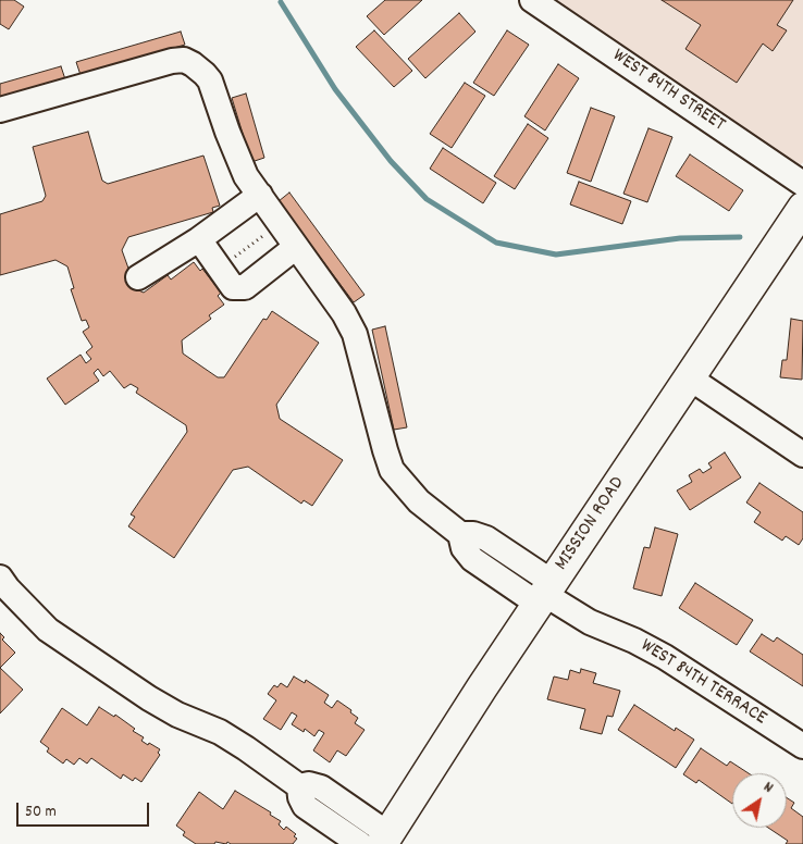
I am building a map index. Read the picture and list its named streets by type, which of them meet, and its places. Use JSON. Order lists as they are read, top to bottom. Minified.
{"streets":{"main road":["MISSION ROAD"],"street":["WEST 84TH STREET","WEST 84TH TERRACE"]},"crossings":[["MISSION ROAD","WEST 84TH TERRACE"]],"scale_bar":"50 m","north":"top right"}
